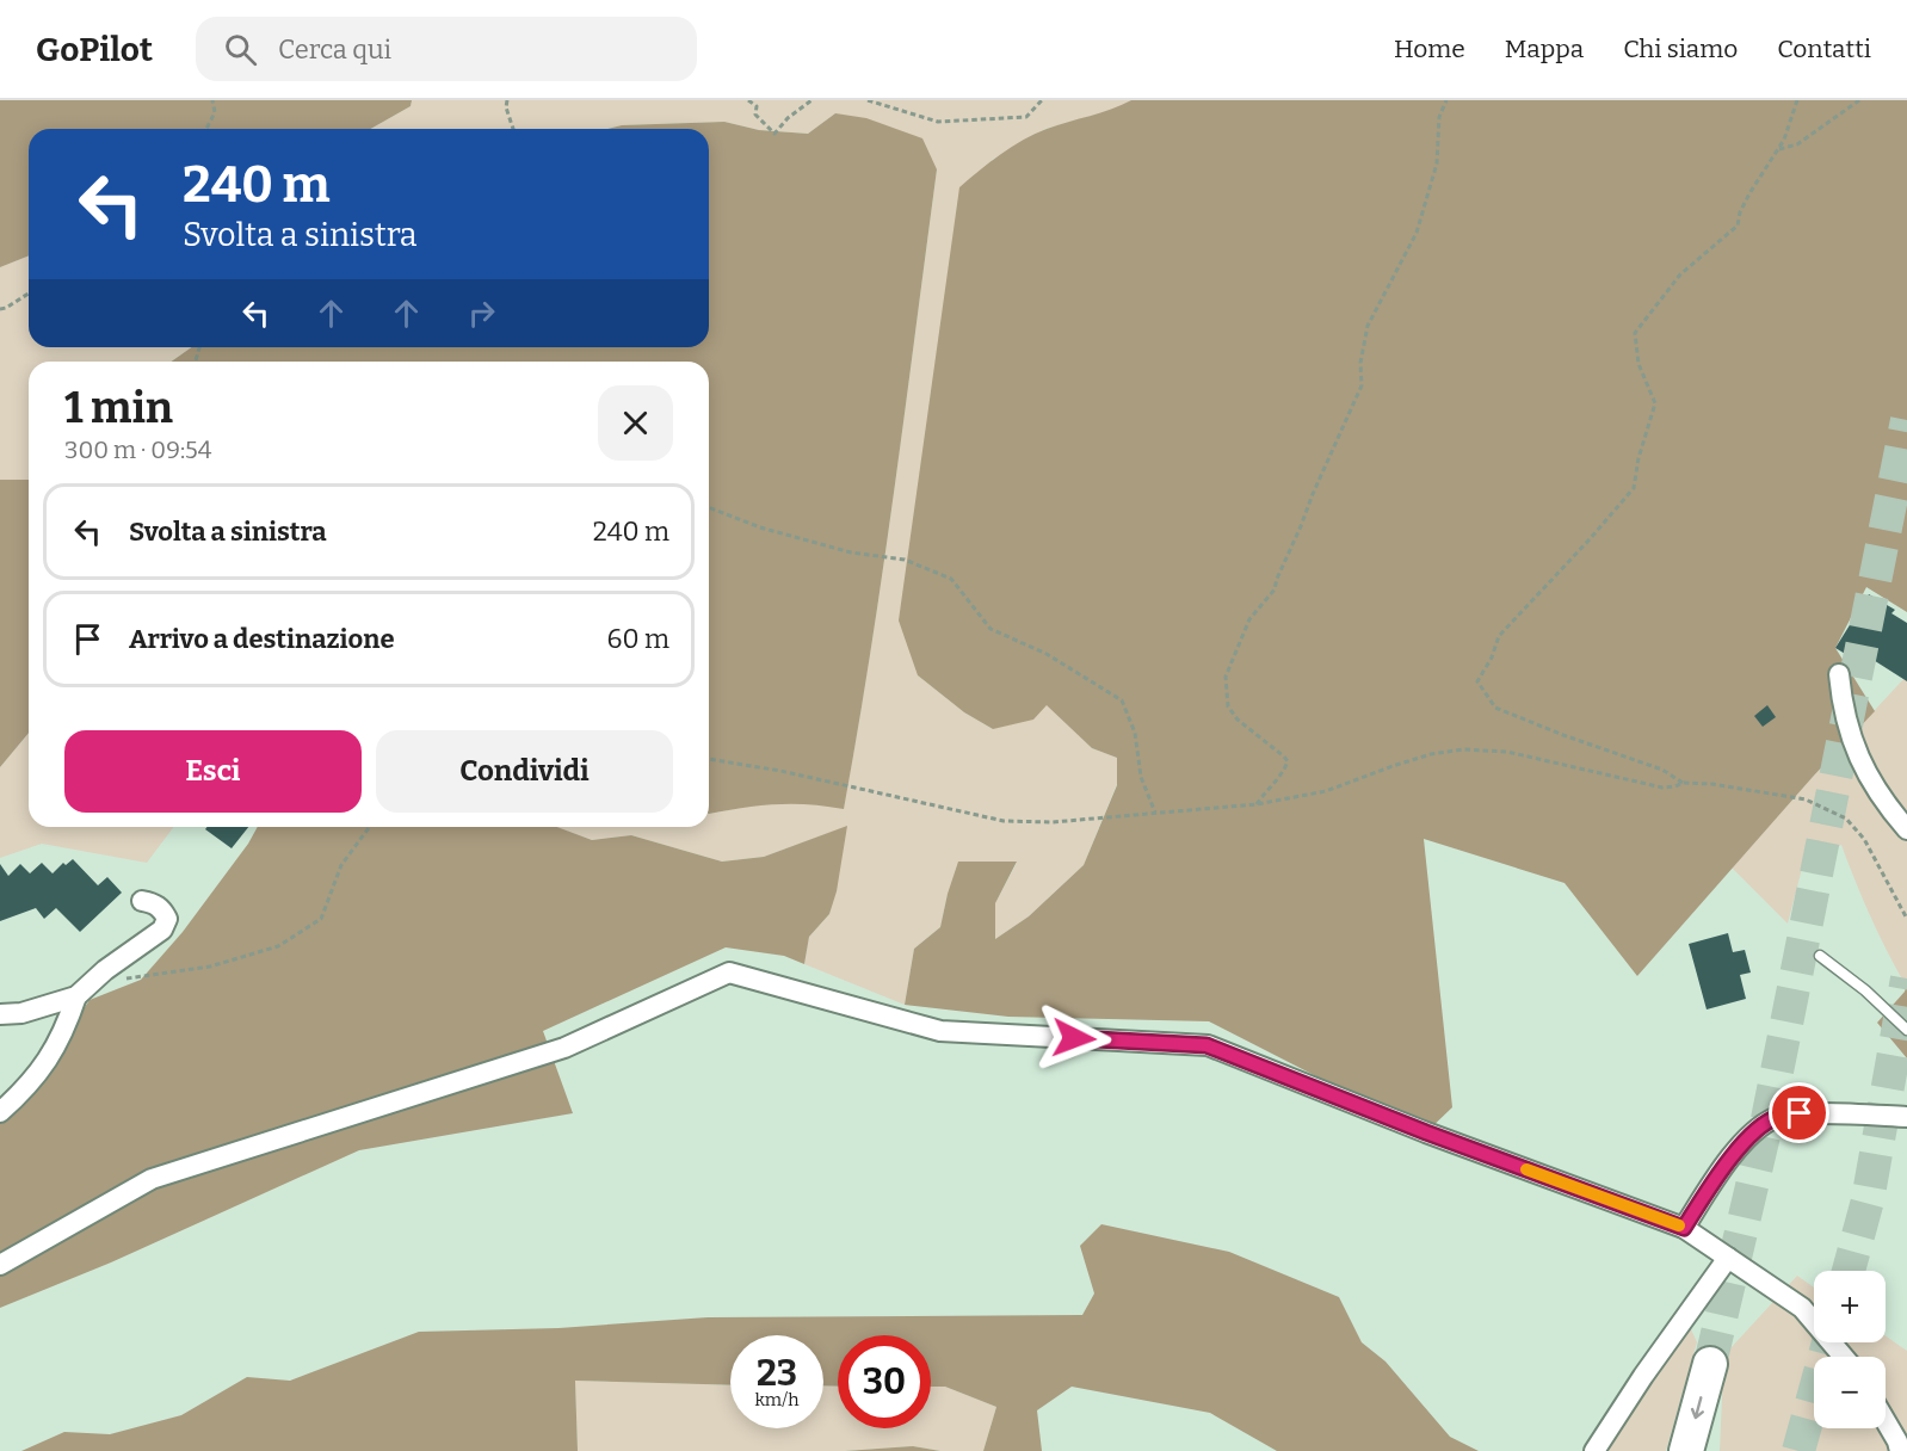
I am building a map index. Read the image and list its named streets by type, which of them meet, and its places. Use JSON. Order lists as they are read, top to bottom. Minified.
{"page":{"header":"GoPilot","search":"Cerca qui","nav":["Home","Mappa","Chi siamo","Contatti"],"turn":["240 m","Svolta a sinistra"],"heading":["1 min","300 m · 09:54"],"list":[{"name":"Svolta a sinistra","value":"240 m"},{"name":"Arrivo a destinazione","value":"60 m"}],"buttons":["Esci","Condividi"],"map_buttons":["+","−"],"speed":"23 km/h","limit":"30"}}
